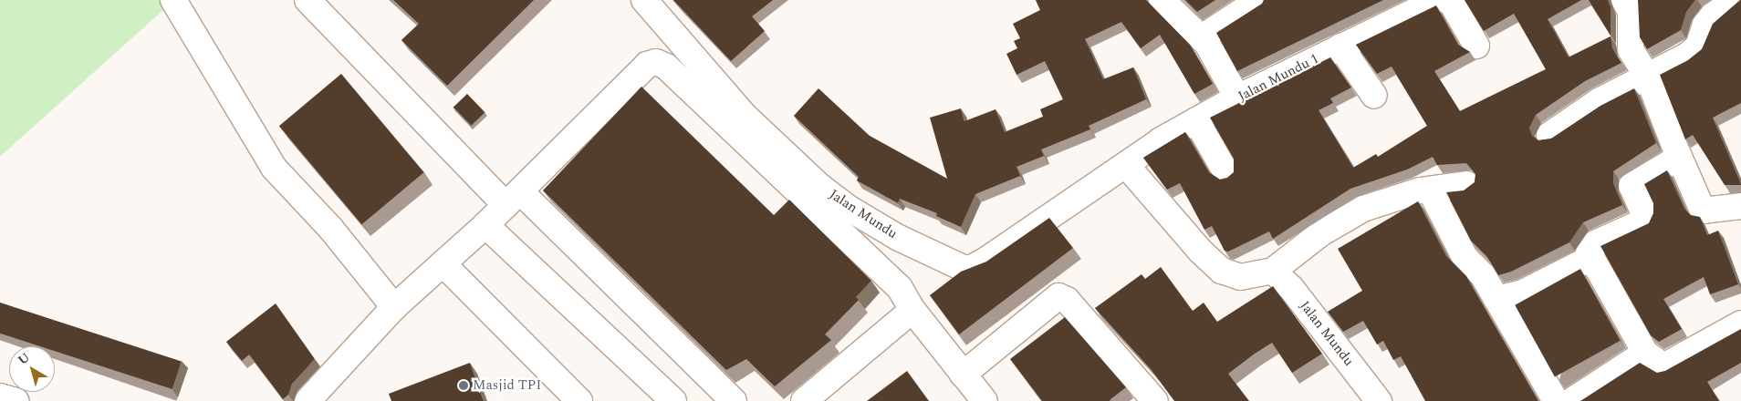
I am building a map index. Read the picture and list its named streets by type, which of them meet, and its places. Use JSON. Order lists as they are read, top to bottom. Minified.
{"streets":{"street":["Jalan Mundu 1","Jalan Mundu"]},"crossings":[["Jalan Mundu 1","Jalan Mundu"]],"places":["Masjid TPI"],"north":"top left"}
